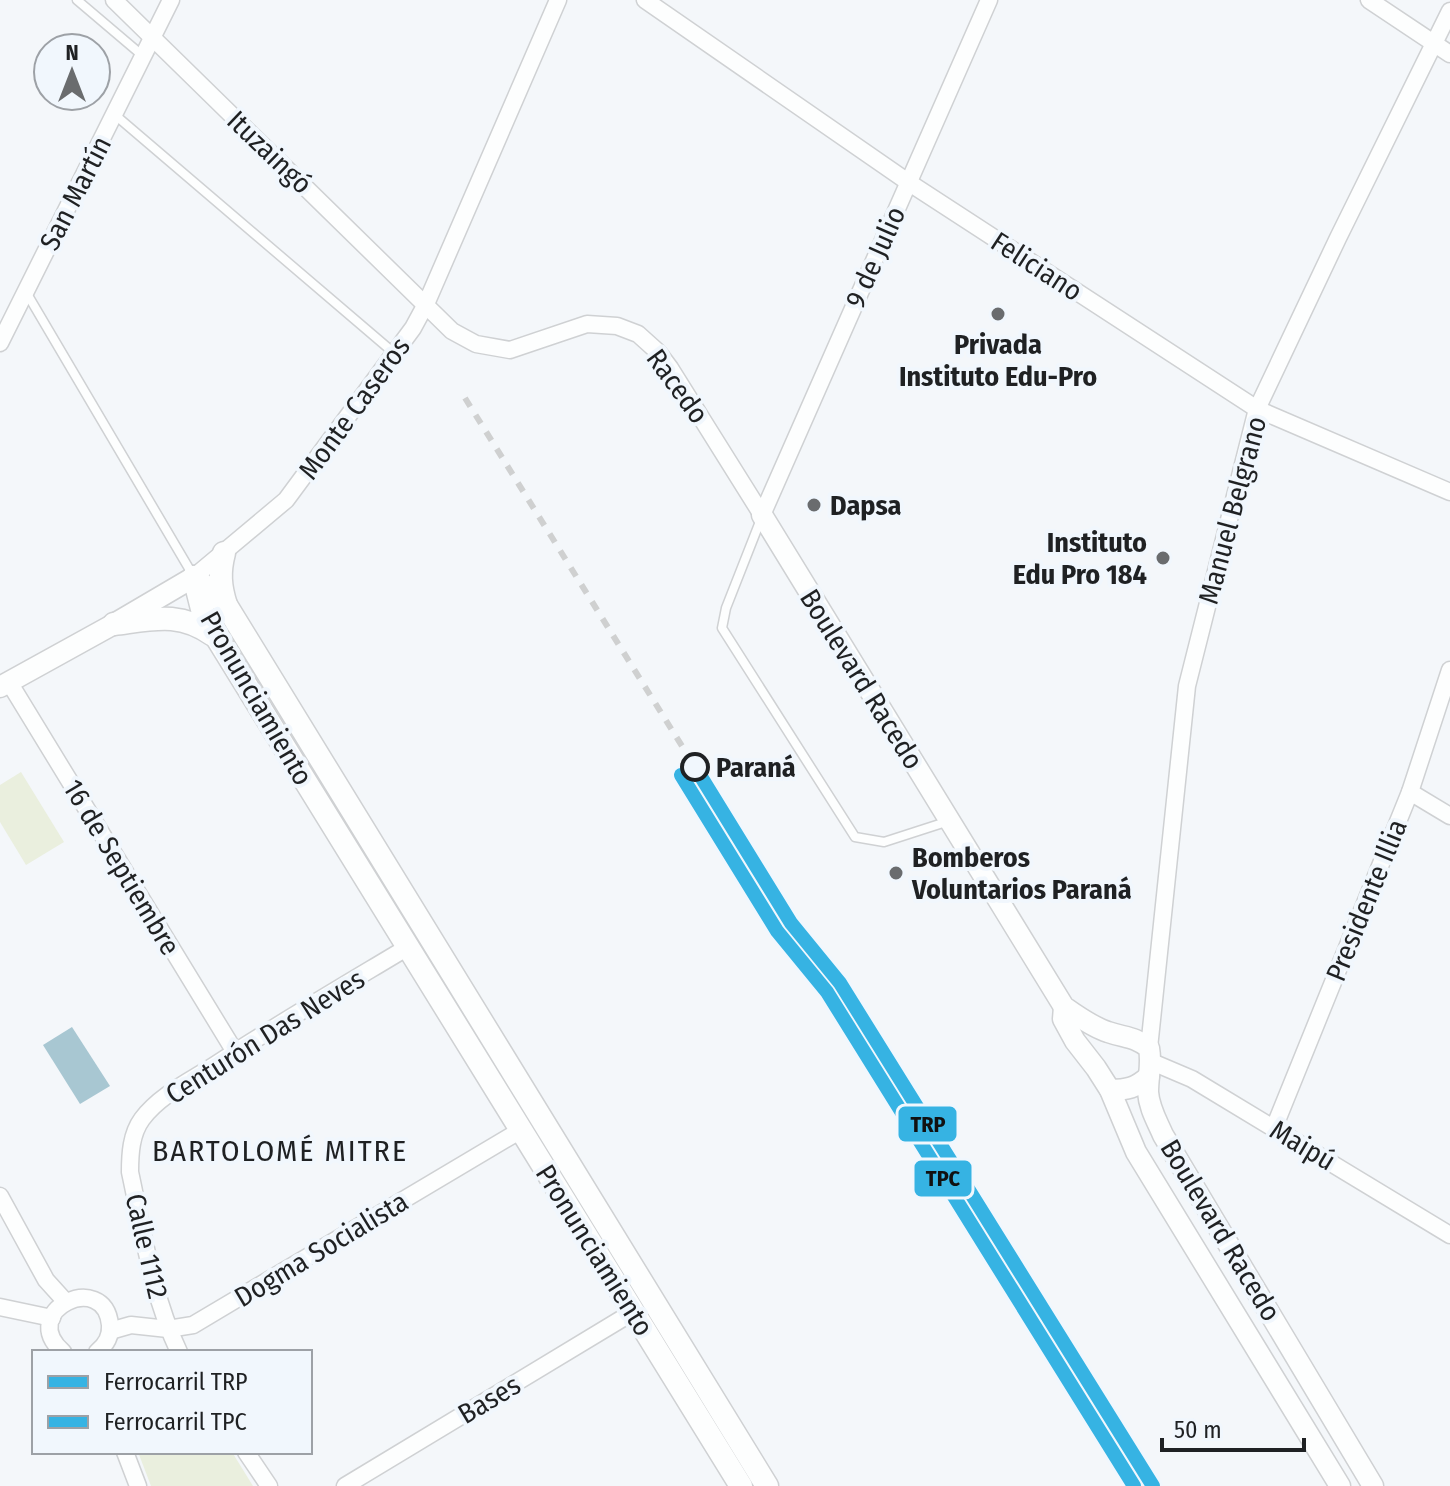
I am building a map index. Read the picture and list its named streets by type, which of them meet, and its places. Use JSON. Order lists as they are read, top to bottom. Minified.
{"streets":{"main road":["Pronunciamiento"],"street":["Ituzaingó","San Martín","9 de Julio","Feliciano","Racedo","Monte Caseros","Manuel Belgrano","Boulevard Racedo","16 de Septiembre","Presidente Illia","Centurón Das Neves","Maipú","Calle 1112","Dogma Socialista","Bases"]},"crossings":[["Ituzaingó","San Martín"],["Ituzaingó","Racedo"],["Ituzaingó","Monte Caseros"],["9 de Julio","Feliciano"],["9 de Julio","Racedo"],["9 de Julio","Boulevard Racedo"],["Feliciano","Manuel Belgrano"],["Racedo","Monte Caseros"],["Racedo","Boulevard Racedo"],["Monte Caseros","Pronunciamiento"],["Monte Caseros","16 de Septiembre"],["Manuel Belgrano","Boulevard Racedo"],["Manuel Belgrano","Maipú"],["Boulevard Racedo","Maipú"],["Pronunciamiento","Centurón Das Neves"],["Pronunciamiento","Dogma Socialista"],["Pronunciamiento","Bases"],["16 de Septiembre","Centurón Das Neves"],["Presidente Illia","Maipú"],["Centurón Das Neves","Calle 1112"],["Calle 1112","Dogma Socialista"]],"districts":["BARTOLOMÉ MITRE"],"places":["Privada Instituto Edu-Pro","Dapsa","Instituto Edu Pro 184","Paraná","Bomberos Voluntarios Paraná"],"lines":["rail line TRP","rail line TPC"],"legend":["Ferrocarril TRP","Ferrocarril TPC"],"scale_bar":"50 m","north":"top"}
